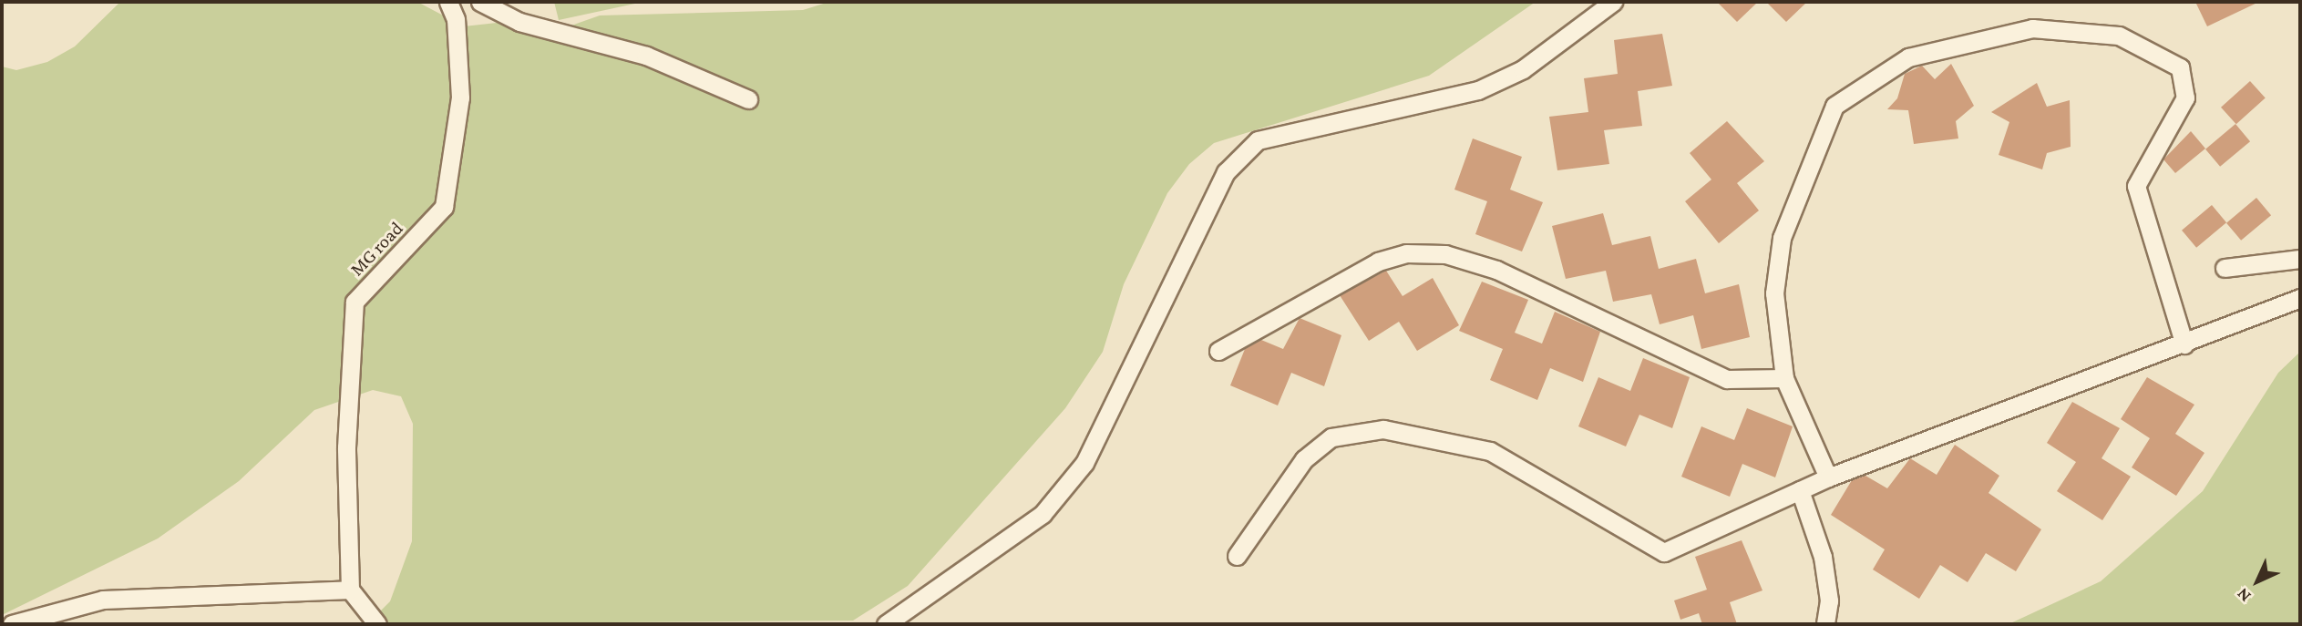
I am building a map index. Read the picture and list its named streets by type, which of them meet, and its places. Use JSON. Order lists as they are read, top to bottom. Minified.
{"streets":{"street":["MG road"]},"north":"bottom left"}
